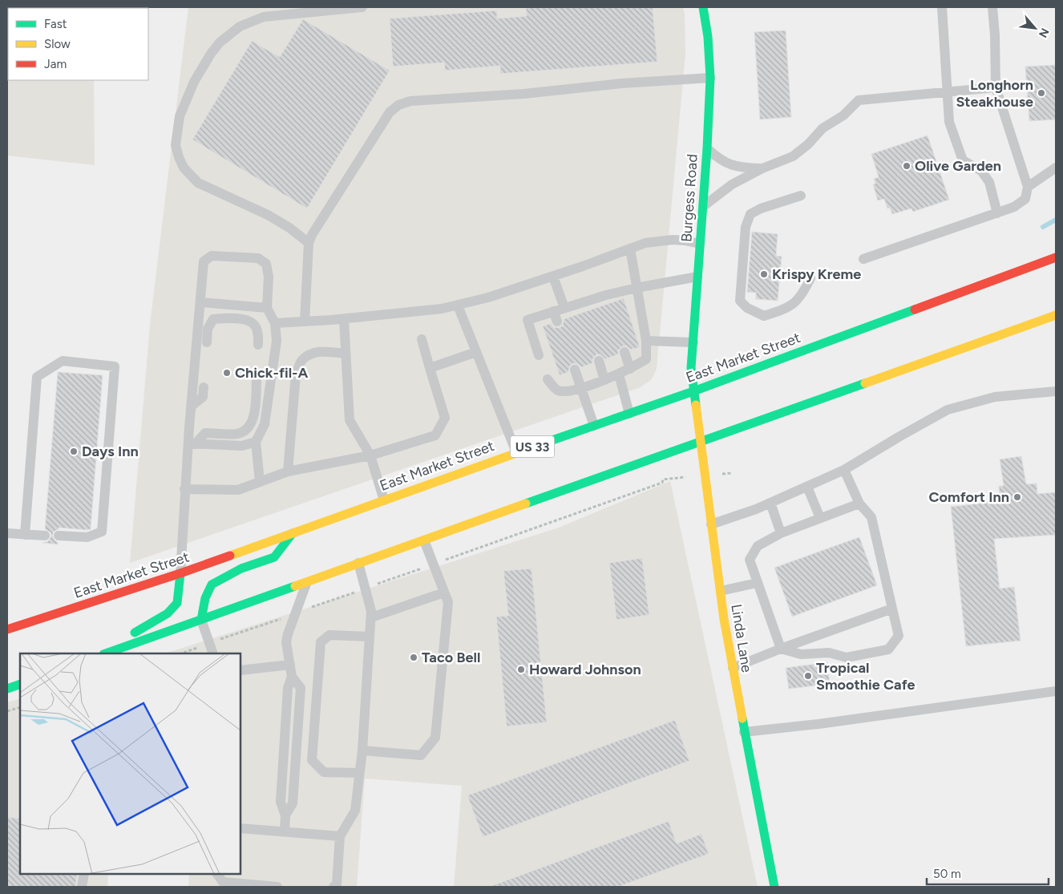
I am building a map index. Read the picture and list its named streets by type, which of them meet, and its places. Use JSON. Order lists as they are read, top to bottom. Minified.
{"streets":{"main road":["Burgess Road","East Market Street","US 33","Linda Lane"]},"crossings":[["Burgess Road","East Market Street"],["Burgess Road","Linda Lane"],["East Market Street","Linda Lane"]],"places":["Longhorn Steakhouse","Olive Garden","Krispy Kreme","Chick-fil-A","Days Inn","Comfort Inn","Taco Bell","Howard Johnson","Tropical Smoothie Cafe"],"legend":["Fast","Slow","Jam"],"scale_bar":"50 m","north":"bottom right"}
